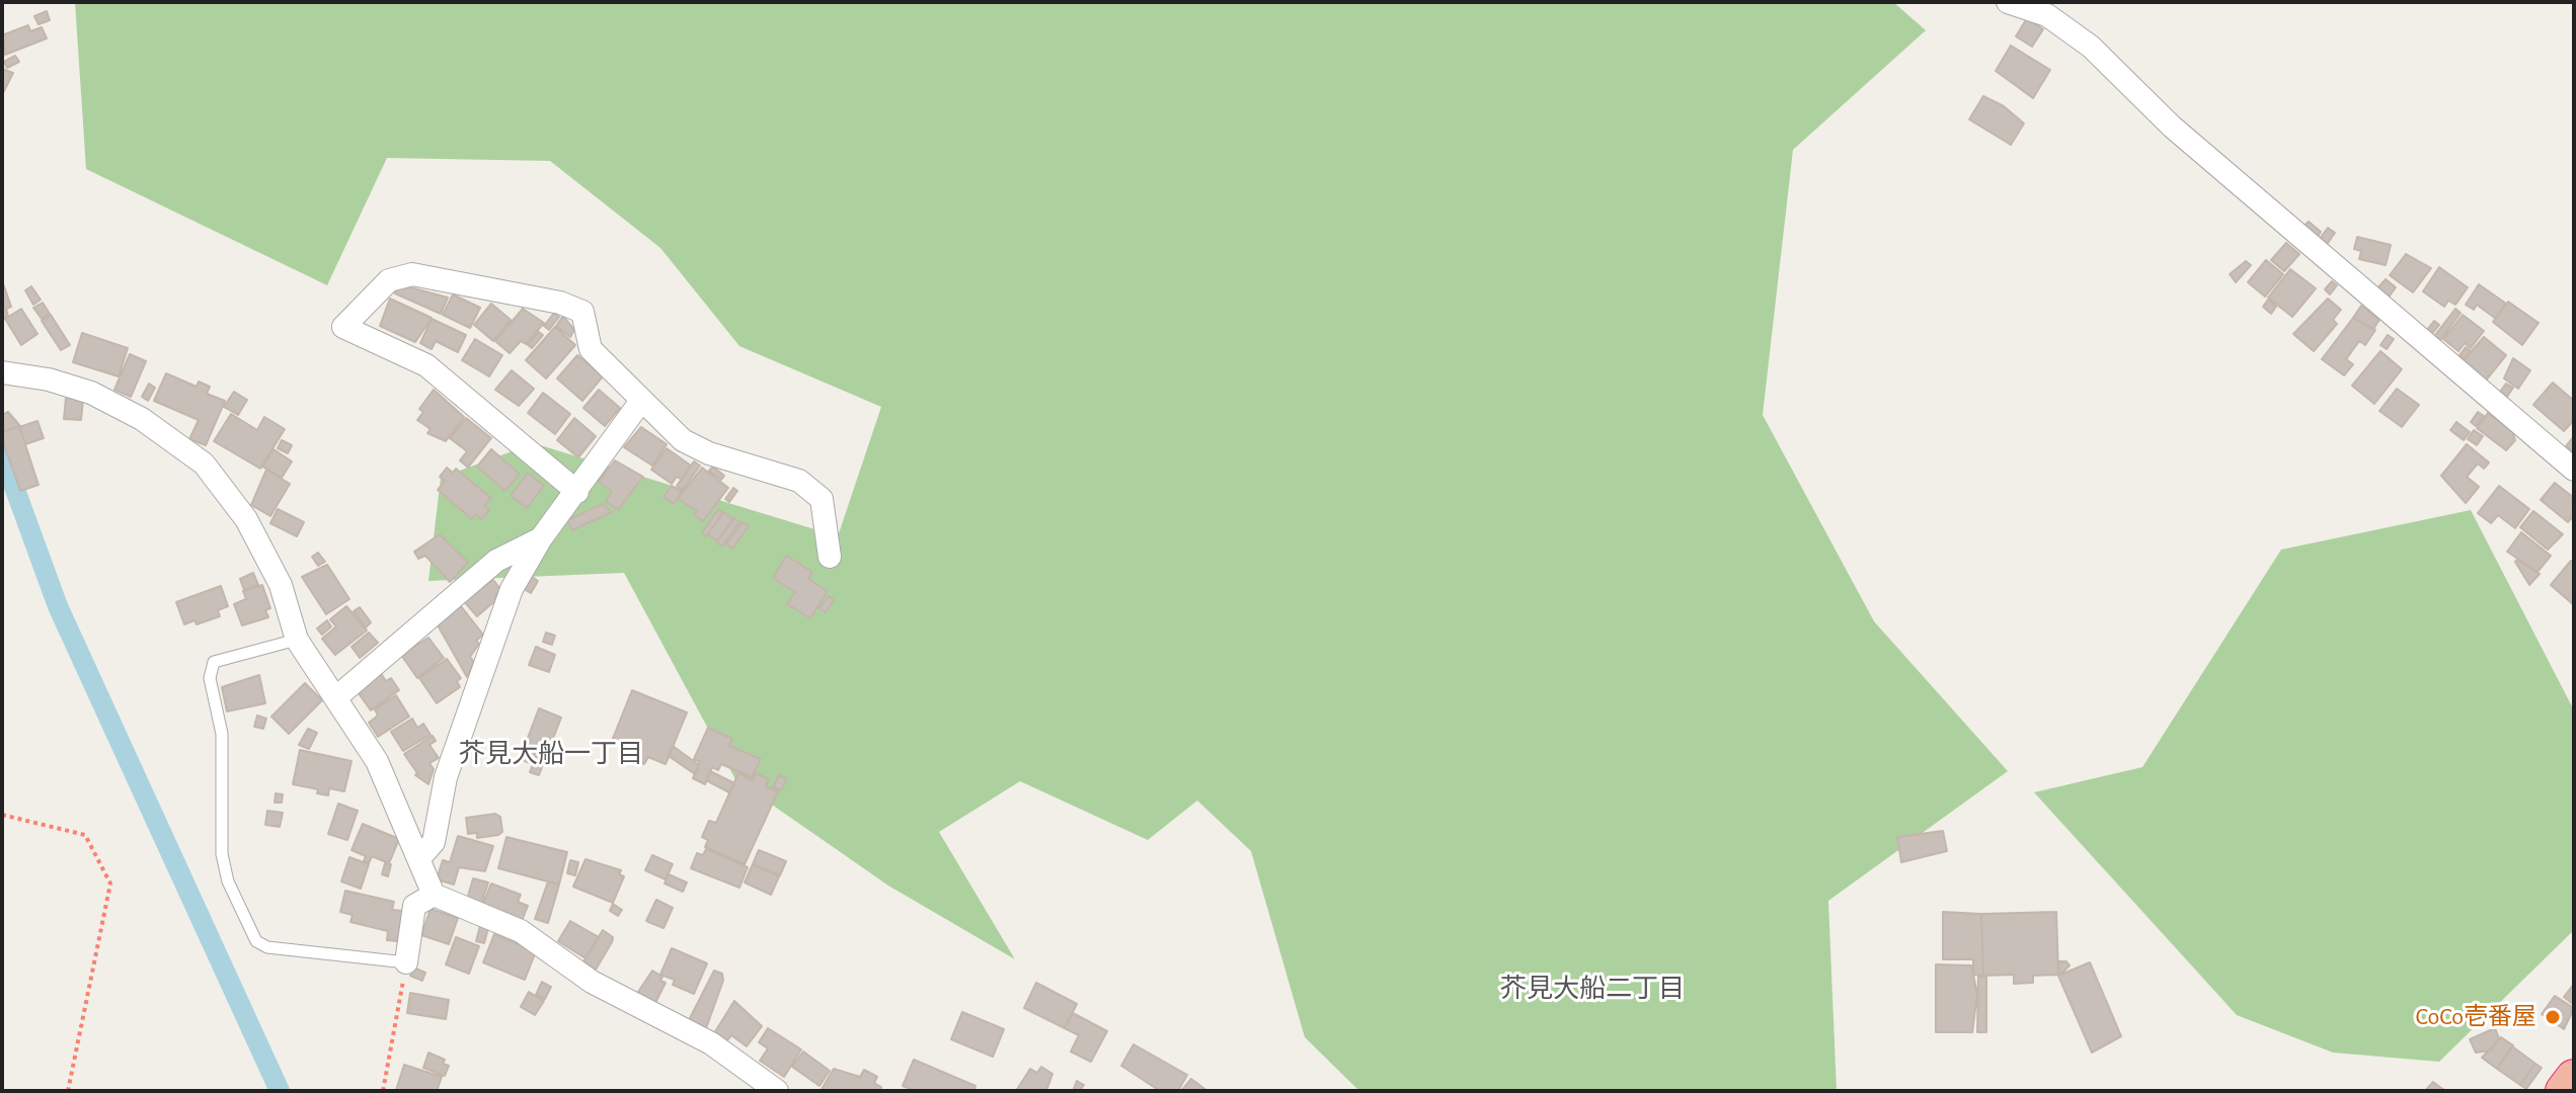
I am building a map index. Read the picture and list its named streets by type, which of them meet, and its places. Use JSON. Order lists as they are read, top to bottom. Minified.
{"districts":["芥見大船一丁目","芥見大船二丁目"],"places":["CoCo壱番屋"]}
